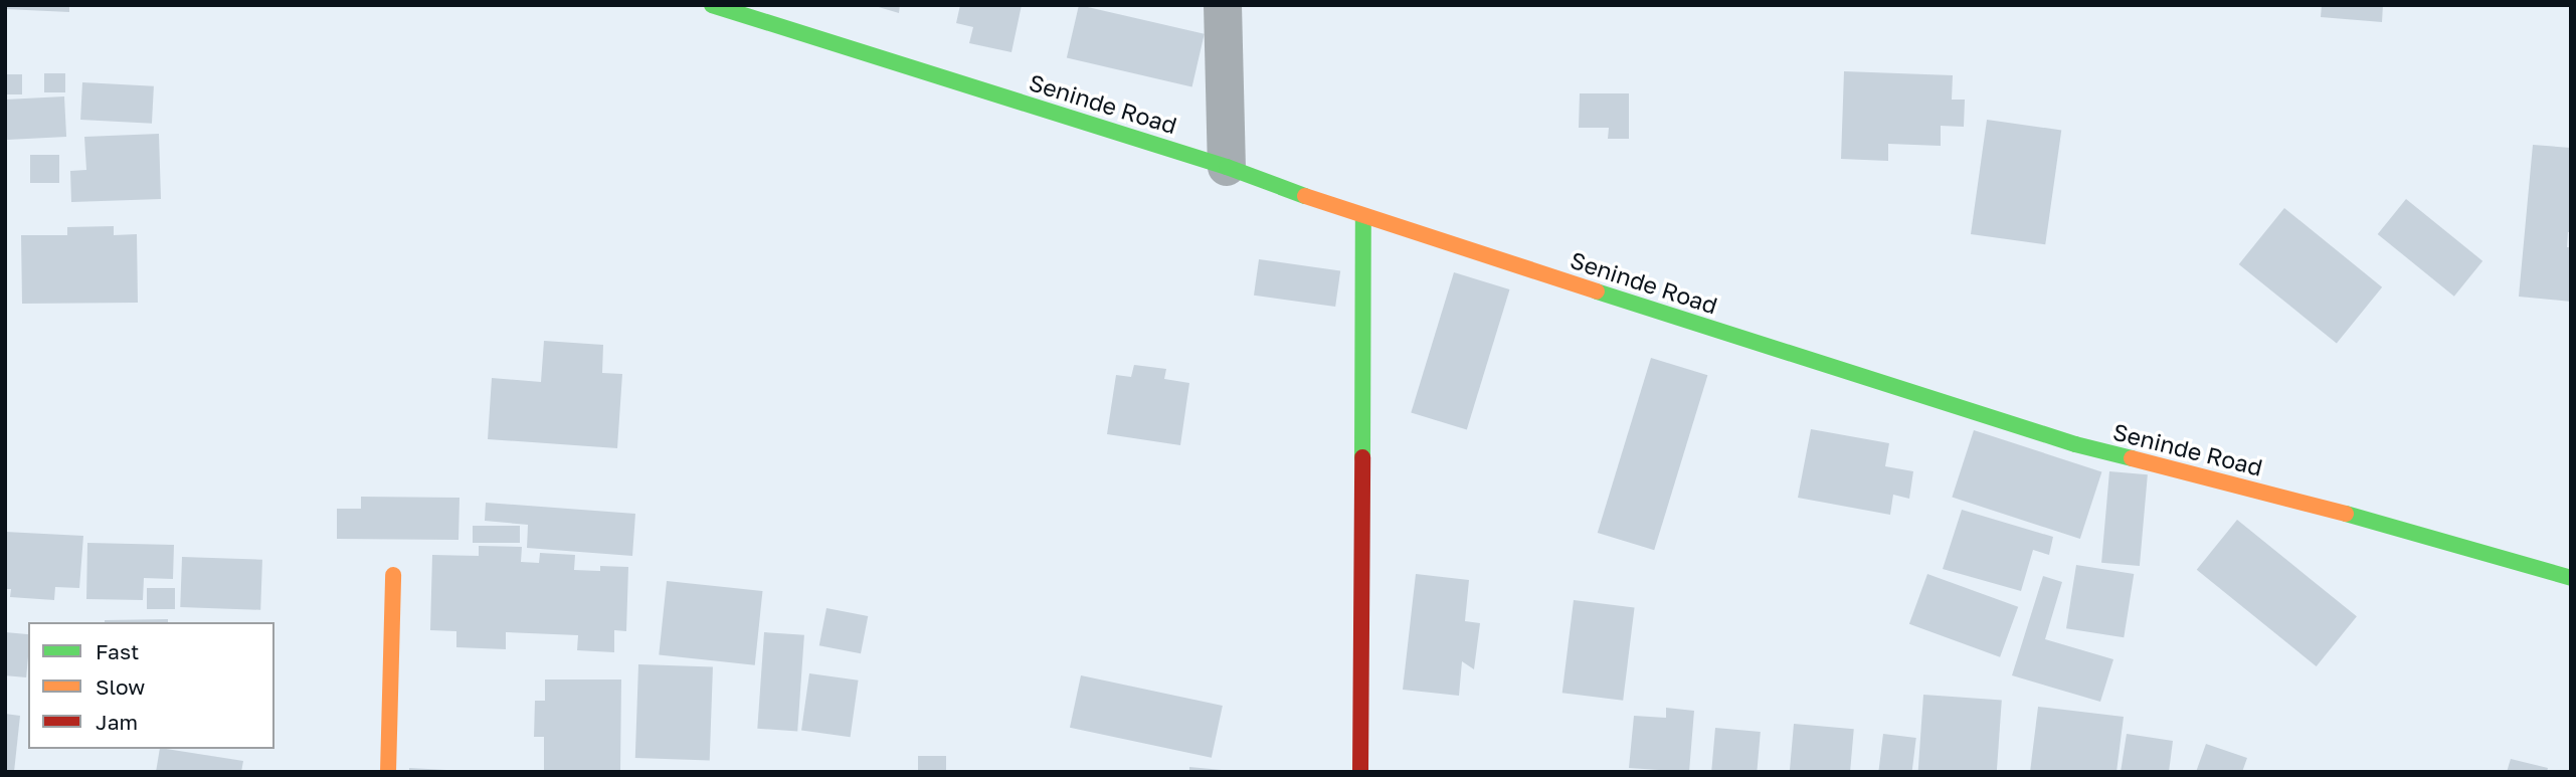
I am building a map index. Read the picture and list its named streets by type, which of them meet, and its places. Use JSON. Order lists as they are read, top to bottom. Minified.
{"streets":{"street":["Seninde Road"]},"legend":["Fast","Slow","Jam"]}
